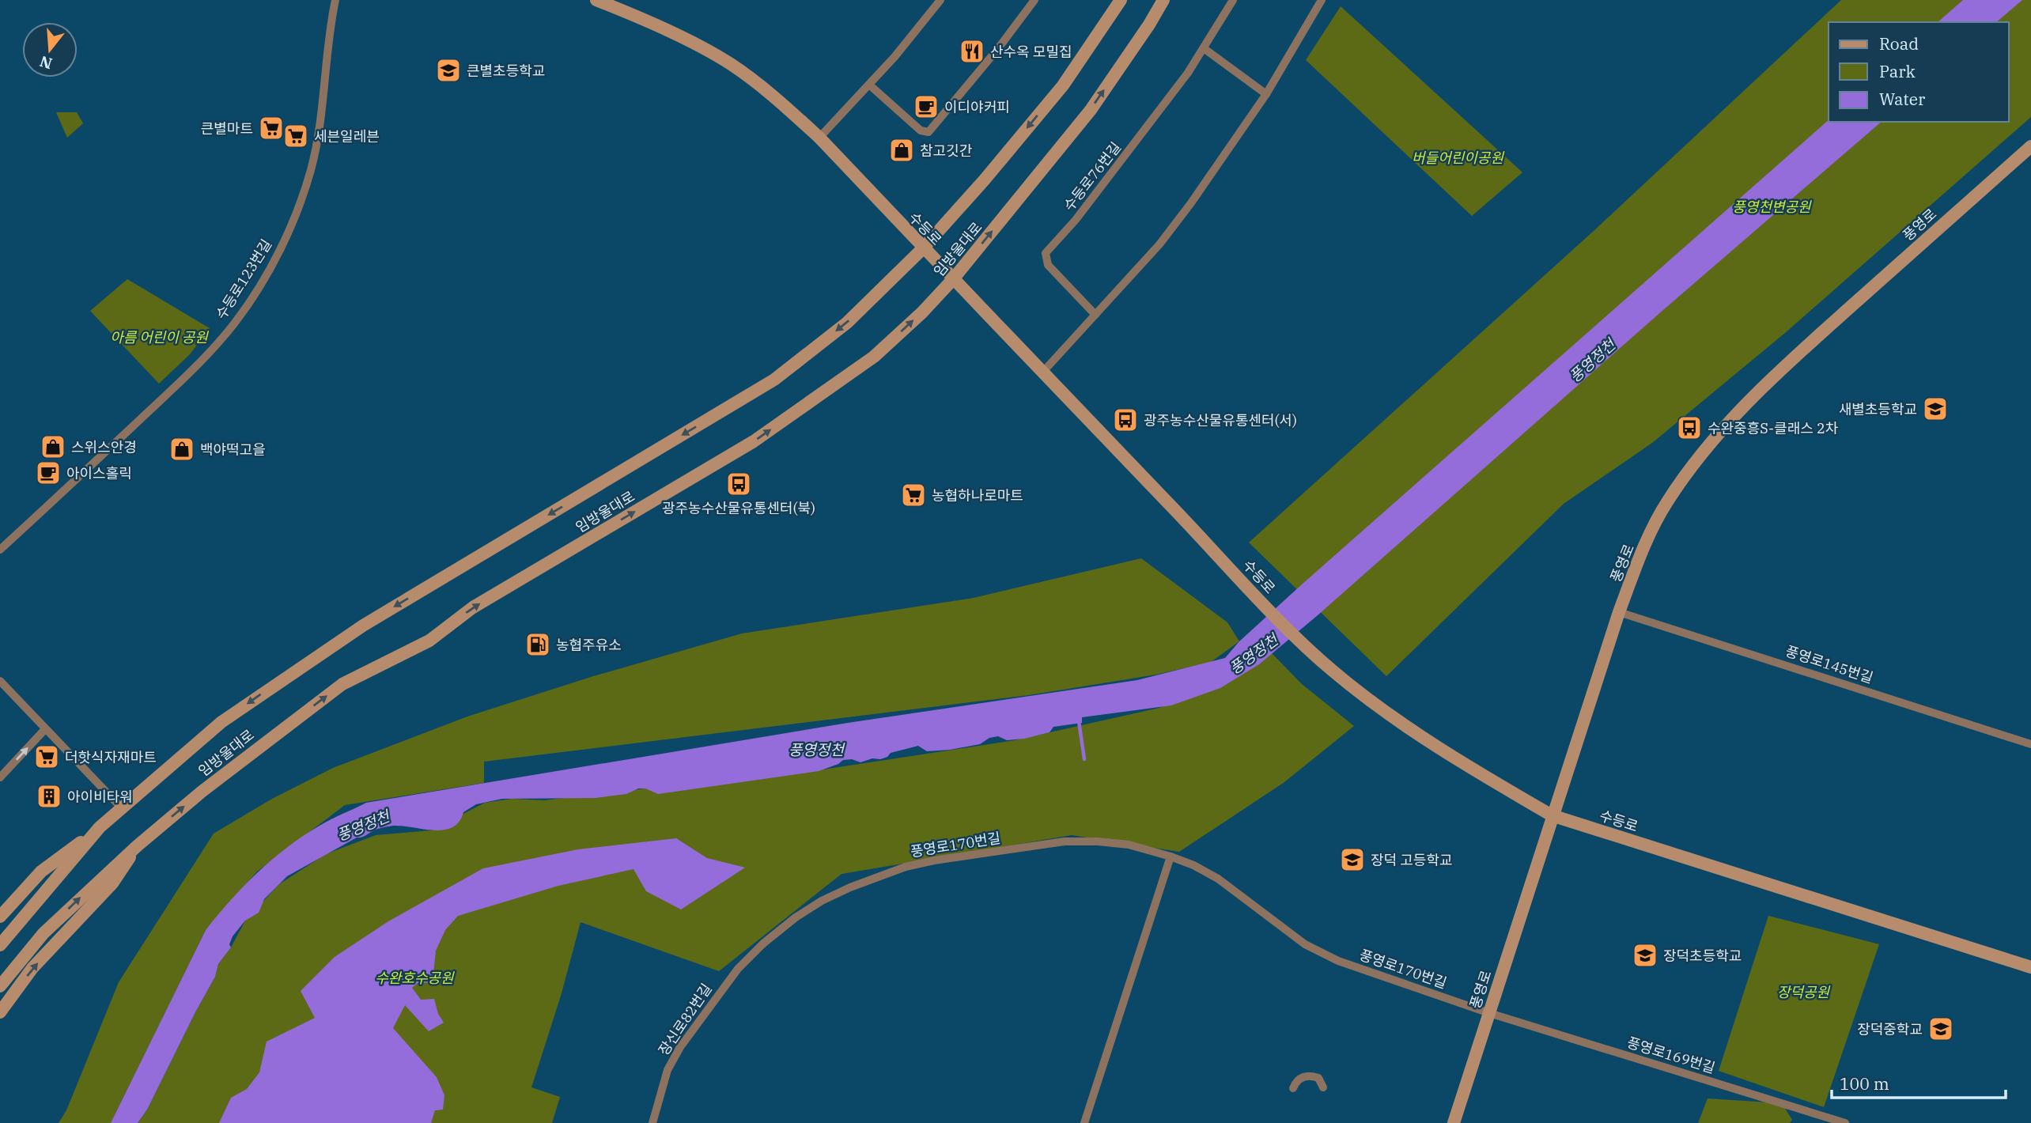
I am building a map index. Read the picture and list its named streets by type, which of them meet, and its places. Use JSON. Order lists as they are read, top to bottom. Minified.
{"streets":{"main road":["풍영로","수등로","임방울대로"],"street":["수등로76번길","수등로123번길","풍영로145번길","풍영로170번길","장신로82번길","풍영로169번길"]},"crossings":[["풍영로","수등로"],["풍영로","풍영로145번길"],["풍영로","풍영로170번길"],["풍영로","풍영로169번길"],["수등로","임방울대로"],["풍영로170번길","장신로82번길"],["풍영로170번길","풍영로169번길"]],"water":["풍영정천"],"parks":["버들어린이공원","풍영천변공원","아름 어린이 공원","수완호수공원","장덕공원"],"places":{"restaurant":["산수옥 모밀집"],"school or university":["큰별초등학교","새별초등학교","장덕 고등학교","장덕초등학교","장덕중학교"],"cafe":["이디야커피","아이스홀릭"],"supermarket":["큰별마트","세븐일레븐","농협하나로마트","더핫식자재마트"],"shop":["참고깃간","스위스안경","백야떡고을"],"bus stop":["광주농수산물유통센터(서)","수완중흥S-클래스 2차","광주농수산물유통센터(북)"],"fuel station":["농협주유소"],"building":["아이비타워"]},"legend":["Road","Park","Water"],"scale_bar":"100 m","north":"bottom"}
